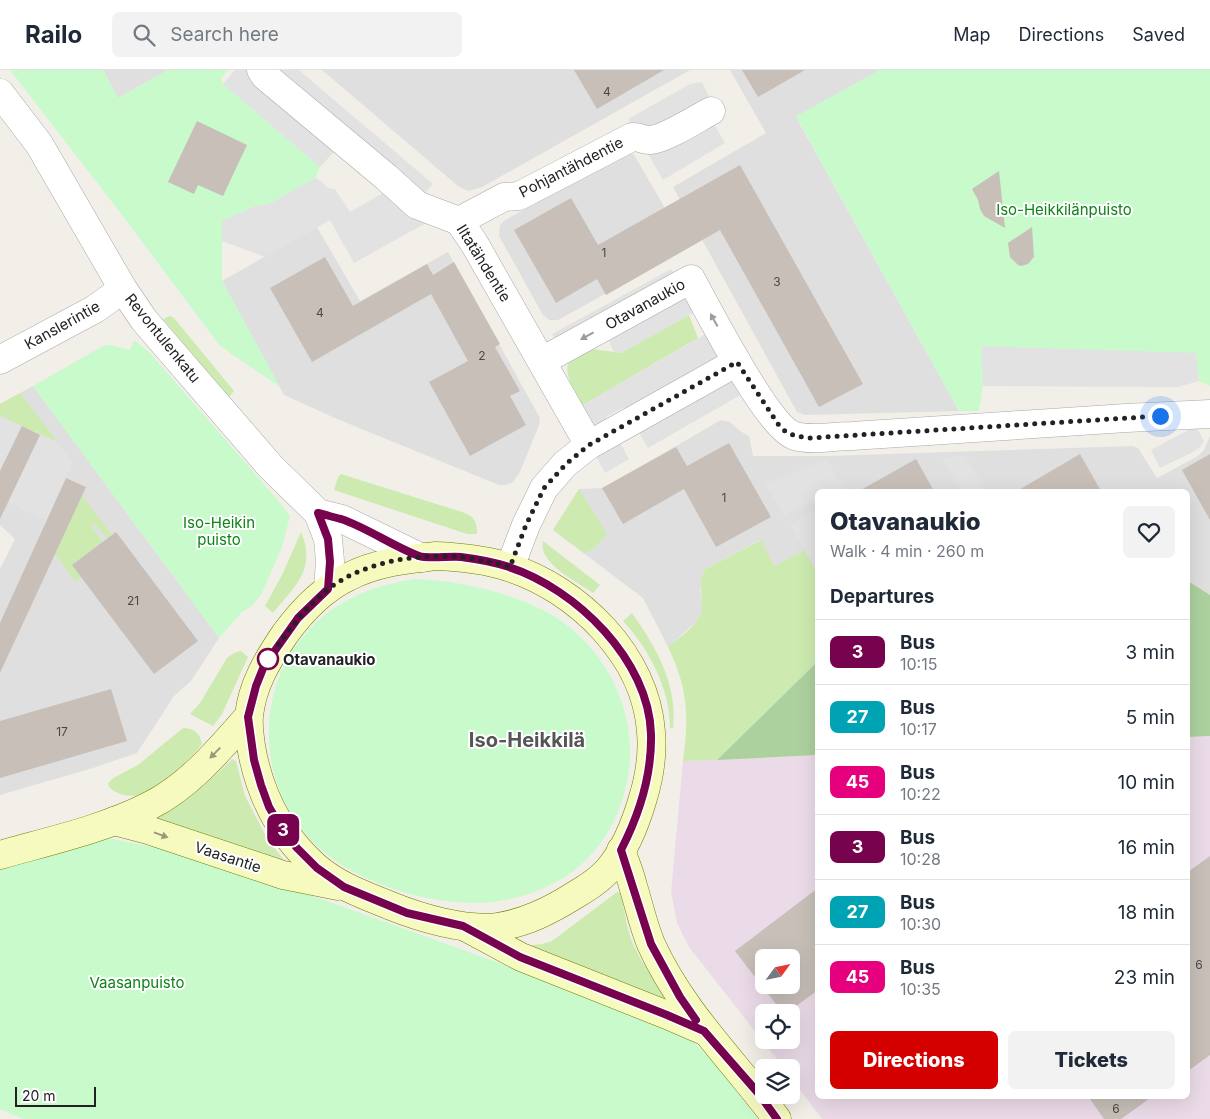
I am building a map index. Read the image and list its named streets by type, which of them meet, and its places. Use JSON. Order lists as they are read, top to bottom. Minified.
{"streets":{"street":["Pohjantähdentie","Iltatähdentie","Otavanaukio","Kanslerintie","Revontulenkatu","Vaasantie"]},"crossings":[["Pohjantähdentie","Iltatähdentie"],["Iltatähdentie","Otavanaukio"],["Kanslerintie","Revontulenkatu"]],"one_way":["Vaasantie"],"districts":["Iso-Heikkilä"],"parks":["Iso-Heikkilänpuisto","Iso-Heikin puisto","Vaasanpuisto"],"places":["Otavanaukio"],"lines":["bus line 3"],"house_numbers":["4","1","3","4","2","1","21","17","6","6"],"scale_bar":"20 m","north":"top right","page":{"header":"Railo","search":"Search here","nav":["Map","Directions","Saved"],"on_map":"3","heading":[["Otavanaukio","Walk · 4 min · 260 m"],"Departures"],"list":[{"mark":"3","name":"Bus","note":"10:15","value":"3 min"},{"mark":"27","name":"Bus","note":"10:17","value":"5 min"},{"mark":"45","name":"Bus","note":"10:22","value":"10 min"},{"mark":"3","name":"Bus","note":"10:28","value":"16 min"},{"mark":"27","name":"Bus","note":"10:30","value":"18 min"},{"mark":"45","name":"Bus","note":"10:35","value":"23 min"}],"buttons":["Directions","Tickets"],"scale":"20 m"}}
